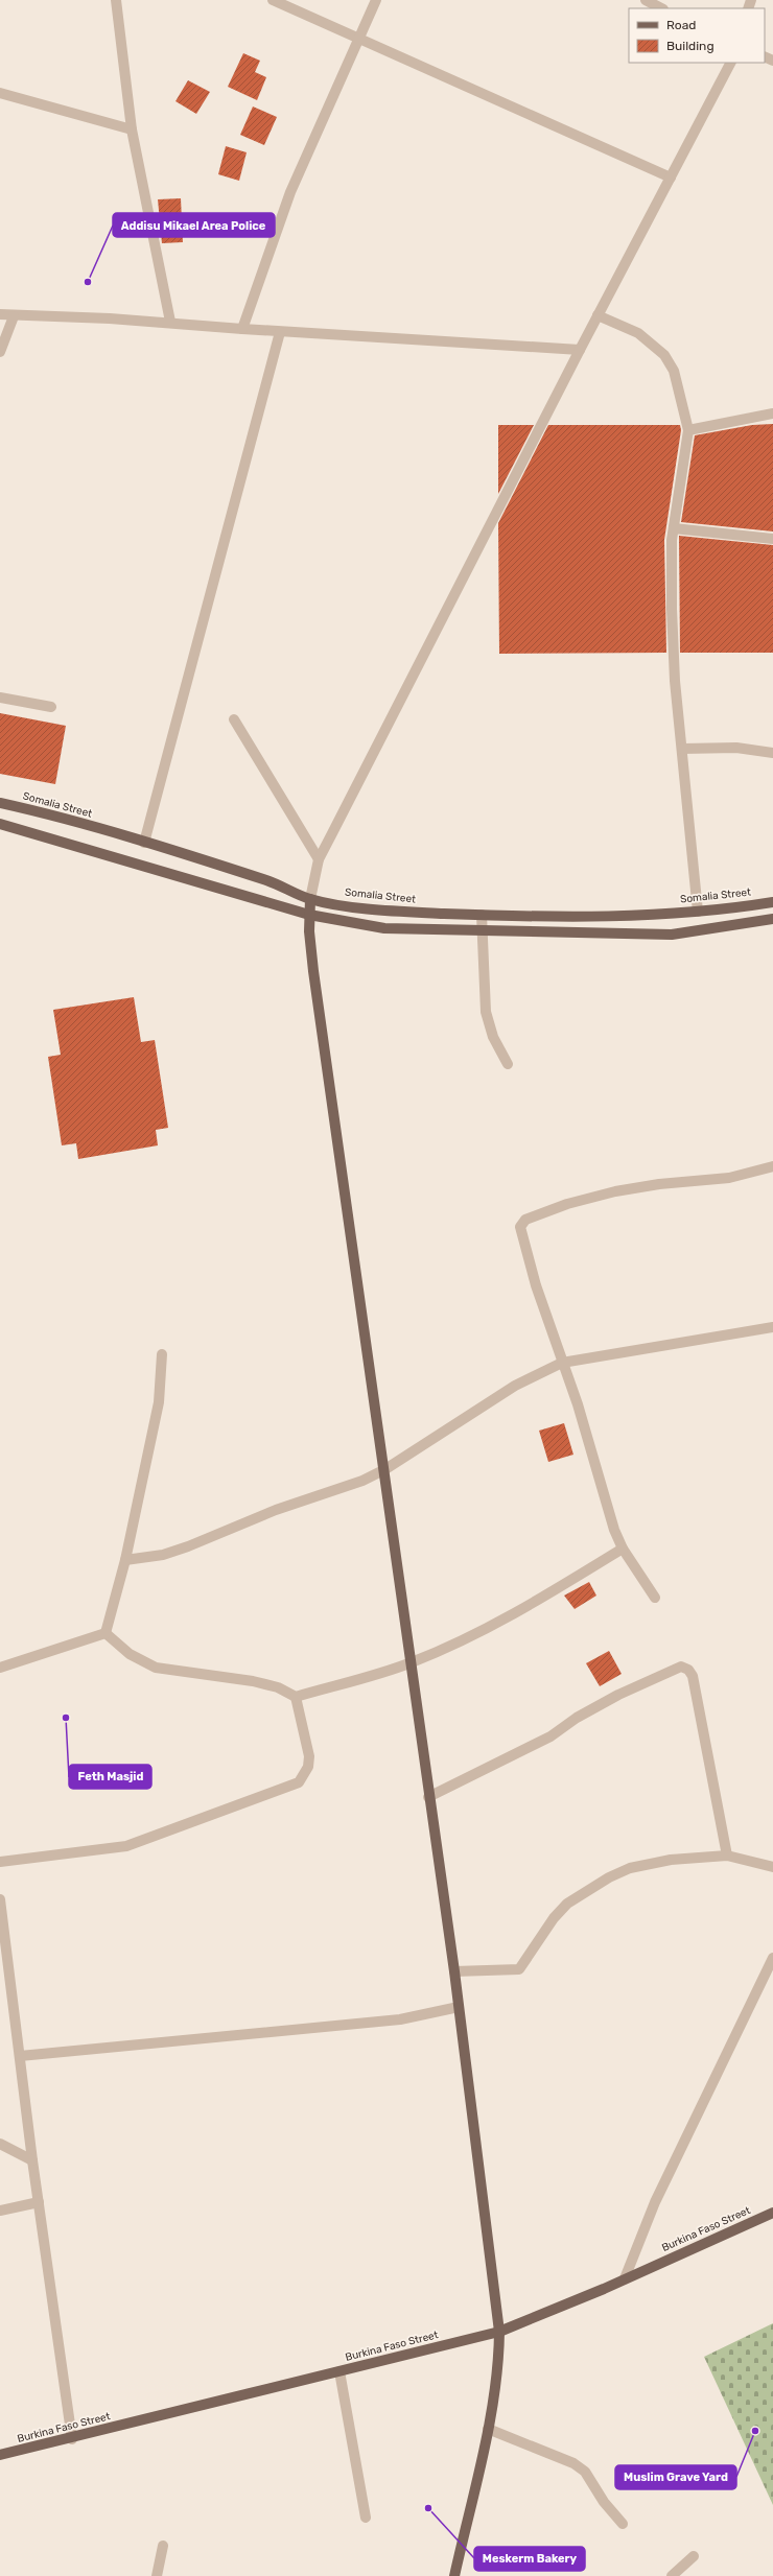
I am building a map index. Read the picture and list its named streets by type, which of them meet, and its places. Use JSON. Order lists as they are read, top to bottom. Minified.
{"streets":{"main road":["Somalia Street","Burkina Faso Street"]},"places":["Addisu Mikael Area Police","Feth Masjid","Muslim Grave Yard","Meskerm Bakery"],"legend":["Road","Building"]}
